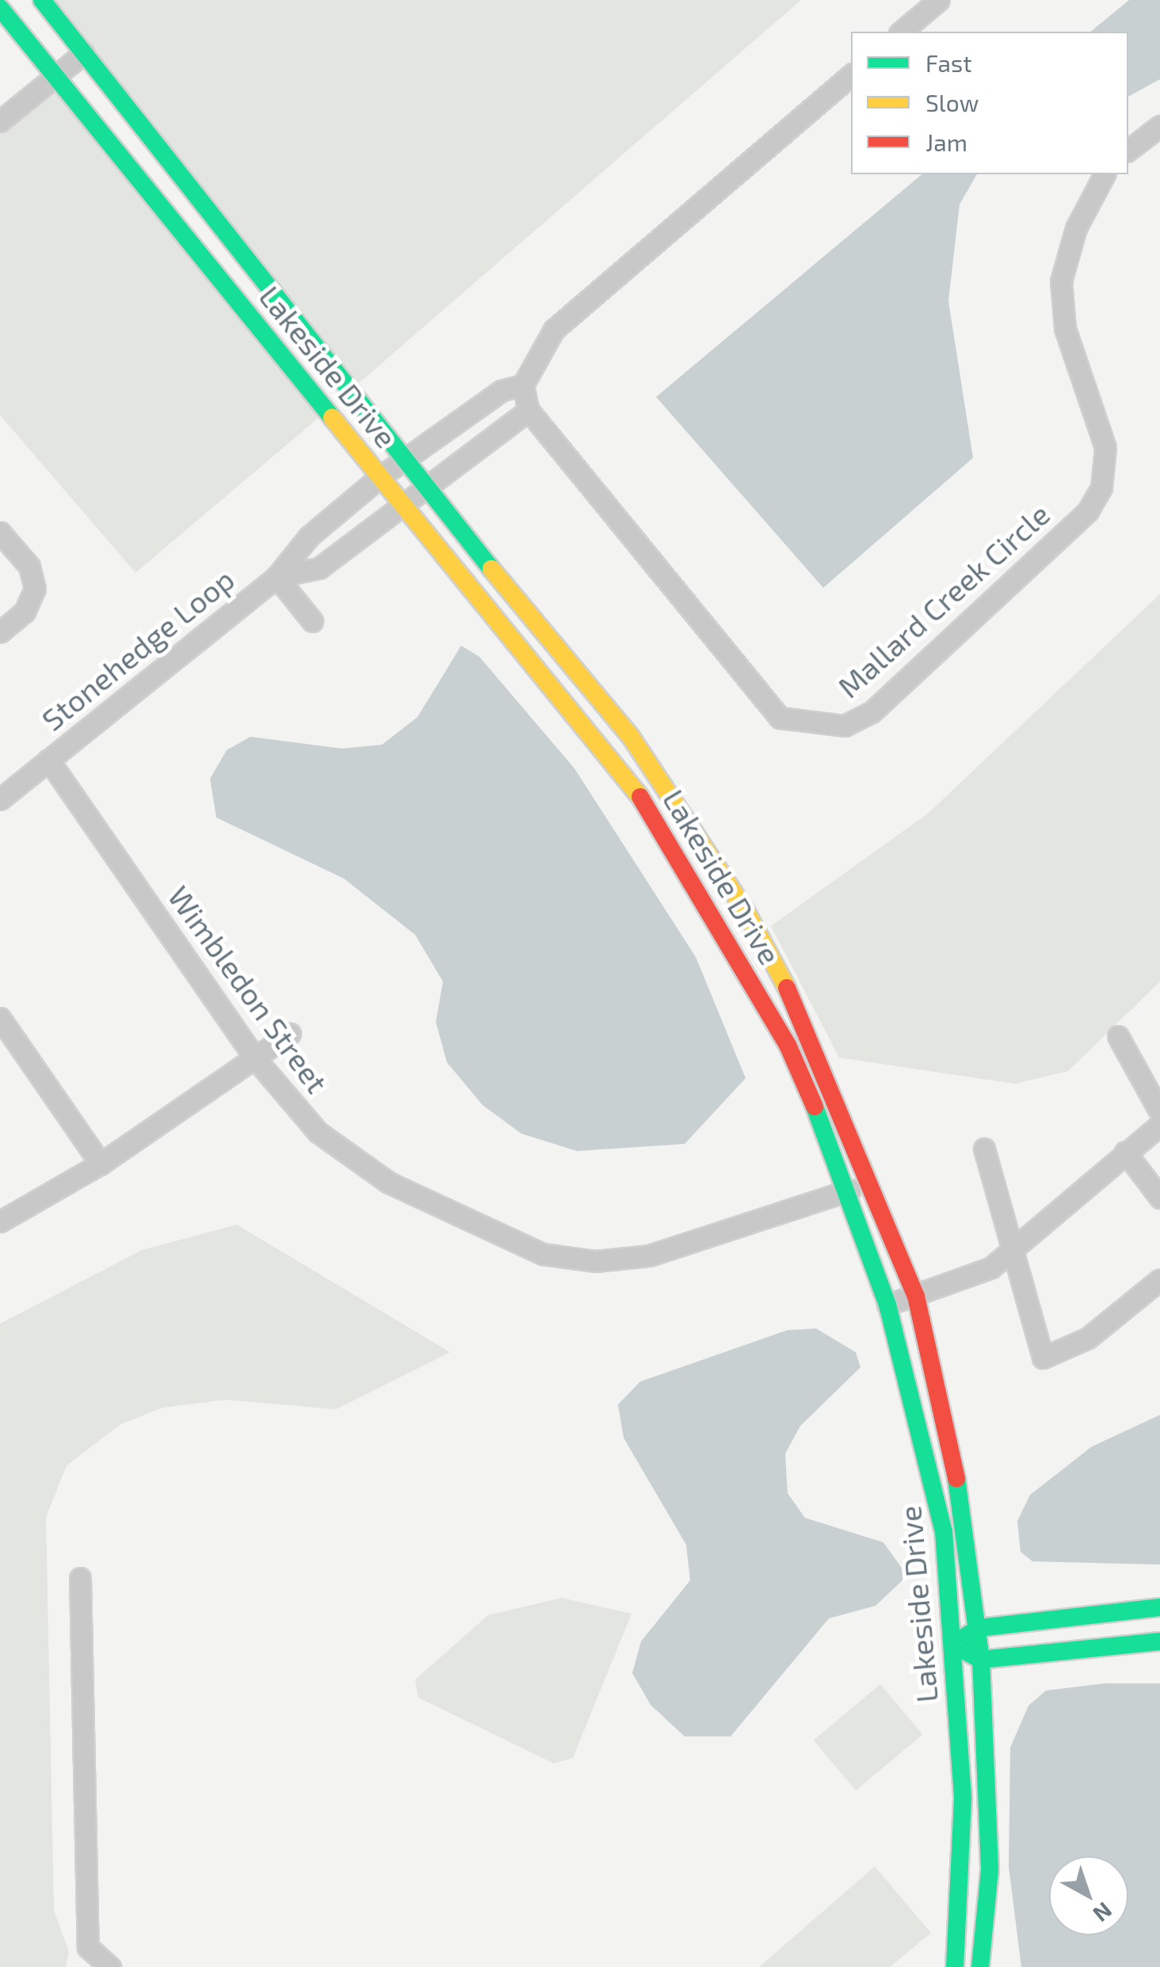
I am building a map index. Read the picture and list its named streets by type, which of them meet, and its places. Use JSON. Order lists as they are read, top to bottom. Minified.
{"streets":{"street":["Lakeside Drive","Mallard Creek Circle","Stonehedge Loop","Wimbledon Street"]},"crossings":[["Lakeside Drive","Stonehedge Loop"],["Lakeside Drive","Wimbledon Street"],["Stonehedge Loop","Wimbledon Street"]],"legend":["Fast","Slow","Jam"],"north":"bottom right"}
